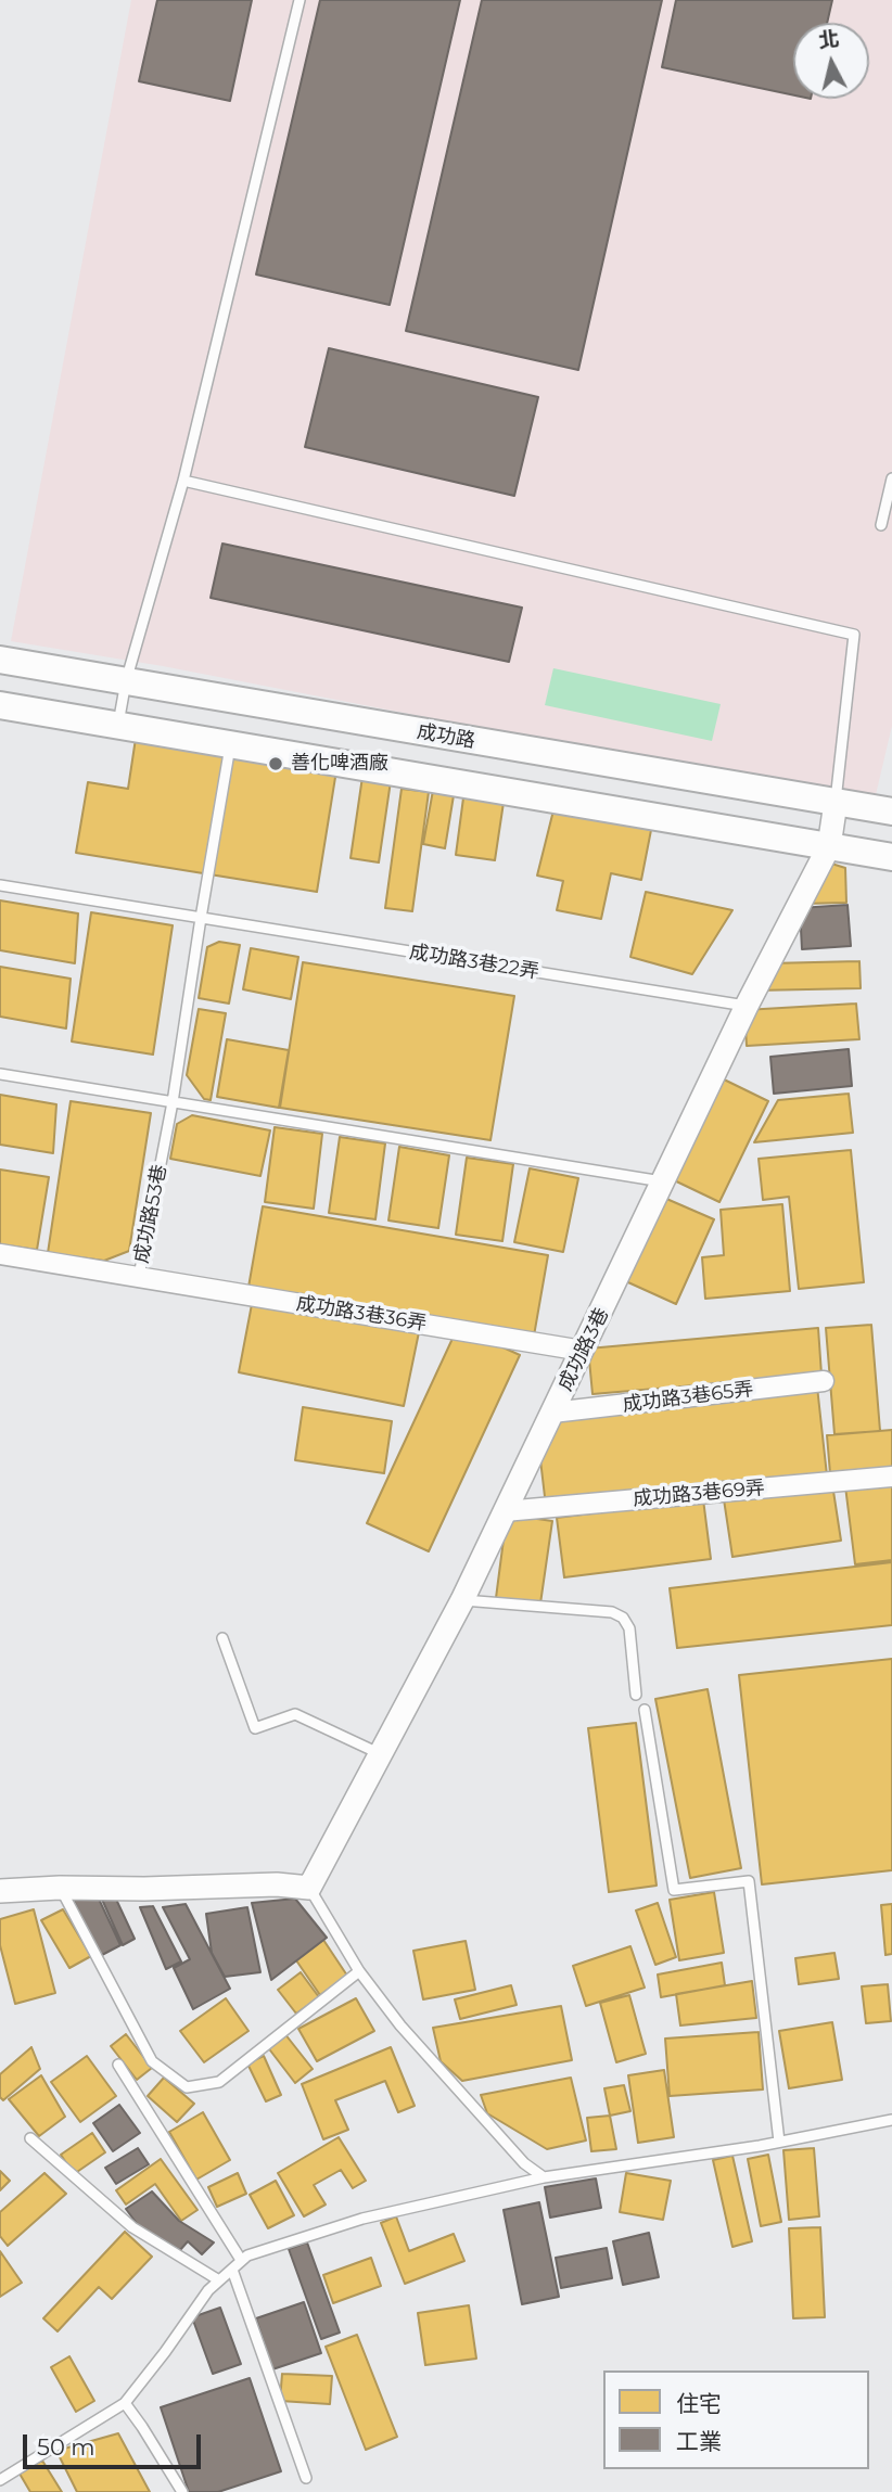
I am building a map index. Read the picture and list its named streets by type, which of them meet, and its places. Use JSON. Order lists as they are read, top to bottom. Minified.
{"streets":{"main road":["成功路"],"street":["成功路53巷","成功路3巷36弄","成功路3巷","成功路3巷65弄","成功路3巷69弄"],"lane":["成功路3巷22弄"]},"crossings":[["成功路","成功路3巷"],["成功路3巷22弄","成功路53巷"],["成功路3巷22弄","成功路3巷"],["成功路53巷","成功路3巷36弄"],["成功路3巷36弄","成功路3巷"],["成功路3巷","成功路3巷65弄"],["成功路3巷","成功路3巷69弄"]],"places":["善化啤酒廠"],"legend":["住宅","工業"],"scale_bar":"50 m","north":"top"}
